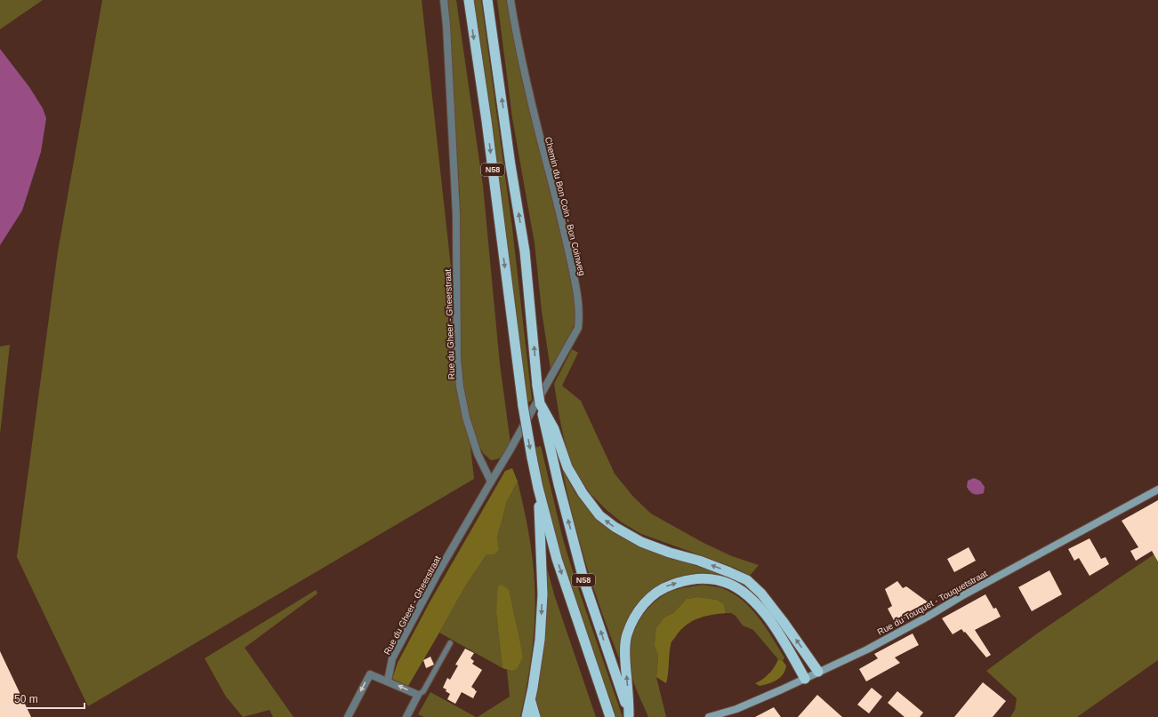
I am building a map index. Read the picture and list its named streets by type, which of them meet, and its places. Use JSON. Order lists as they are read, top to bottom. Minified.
{"streets":{"highway":["N58"],"main road":["Rue du Touquet - Touquetstraat"],"street":["Chemin du Bon Coin - Bon Coinweg","Rue du Gheer - Gheerstraat"]},"crossings":[["Chemin du Bon Coin - Bon Coinweg","Rue du Gheer - Gheerstraat"]],"scale_bar":"50 m"}
